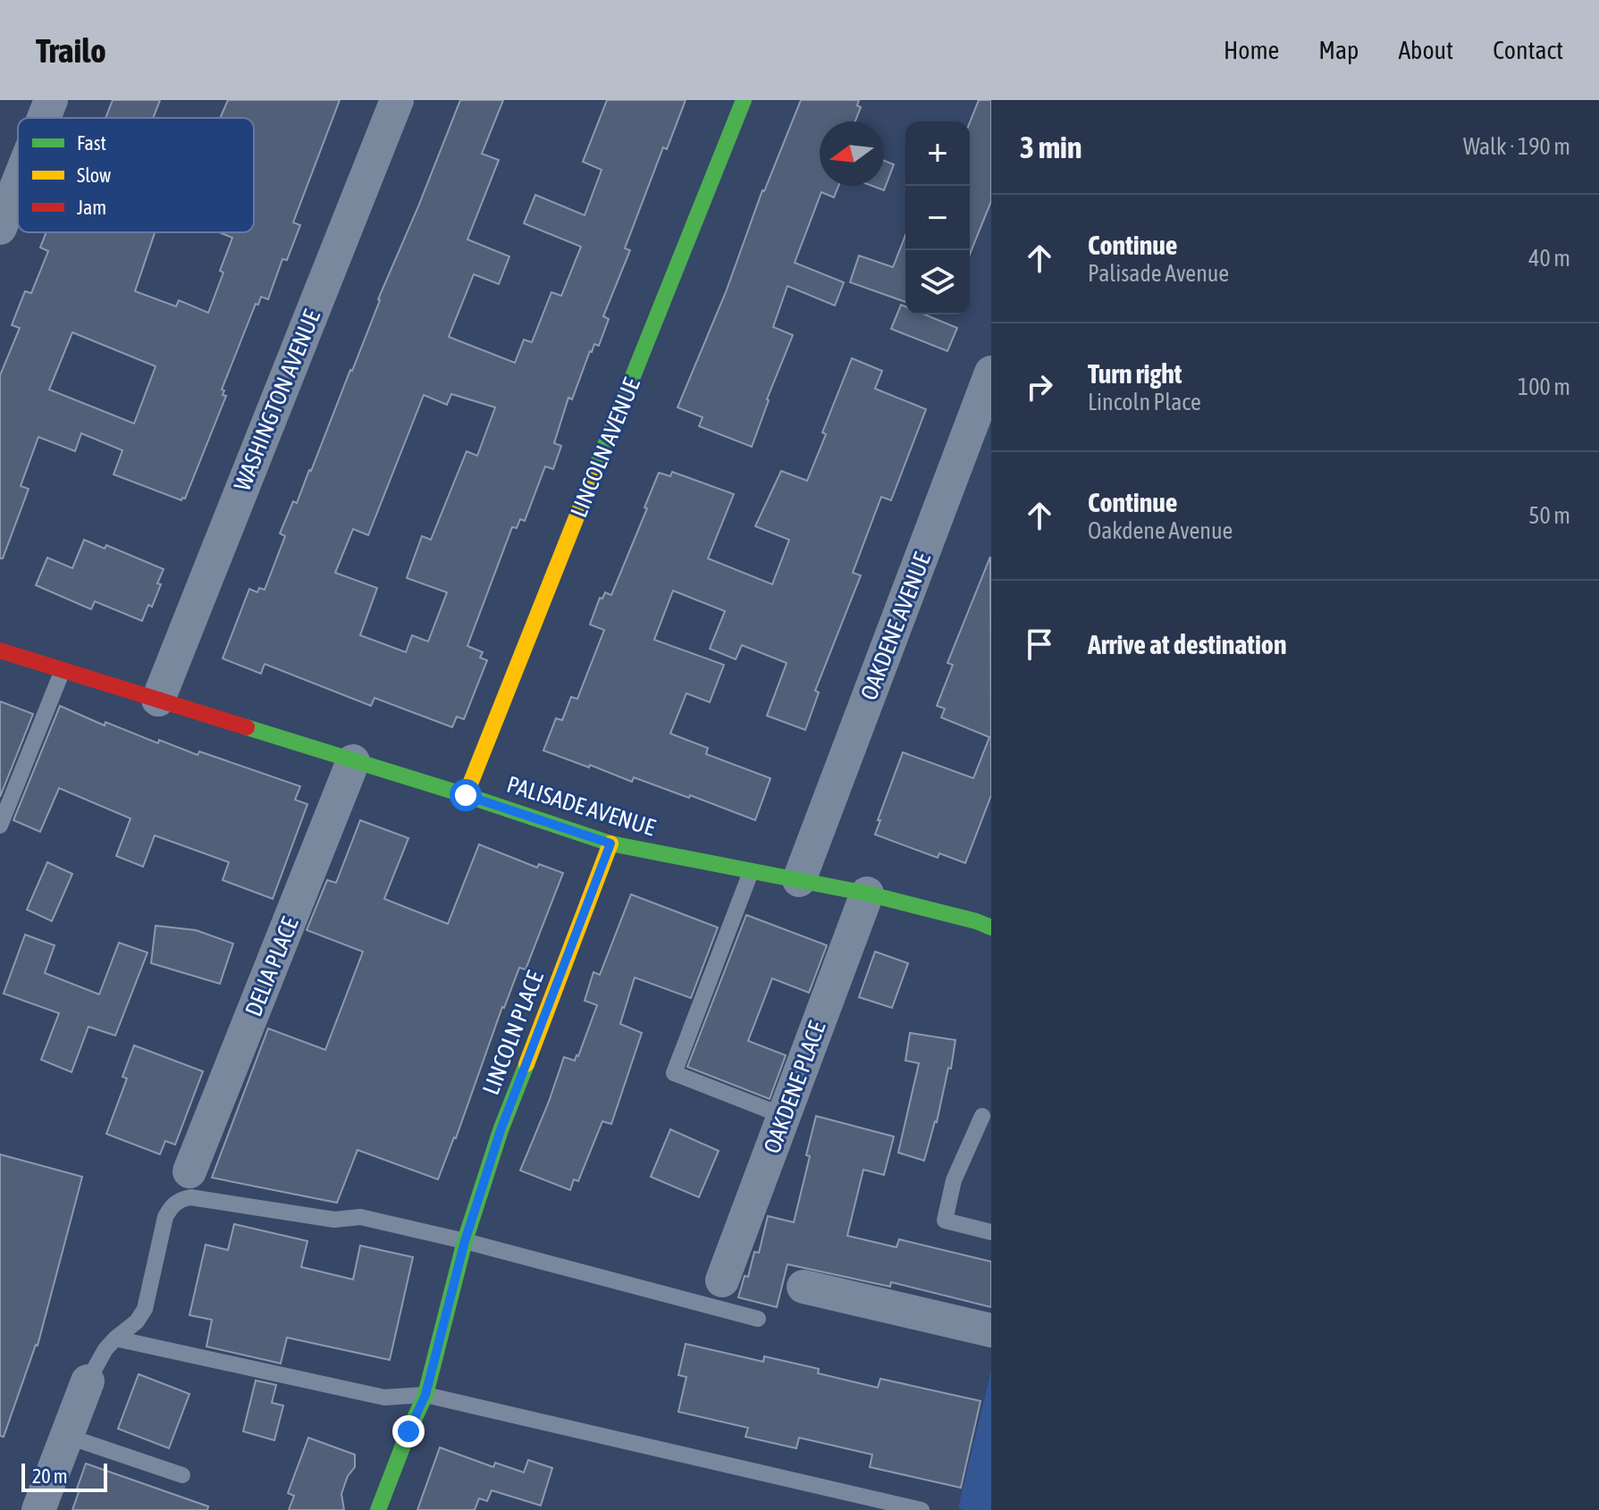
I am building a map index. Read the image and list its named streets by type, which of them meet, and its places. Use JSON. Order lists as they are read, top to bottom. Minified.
{"streets":{"street":["WASHINGTON AVENUE","LINCOLN AVENUE","OAKDENE AVENUE","PALISADE AVENUE","DELIA PLACE","LINCOLN PLACE","OAKDENE PLACE"]},"crossings":[["WASHINGTON AVENUE","PALISADE AVENUE"],["LINCOLN AVENUE","PALISADE AVENUE"],["OAKDENE AVENUE","PALISADE AVENUE"],["PALISADE AVENUE","DELIA PLACE"],["PALISADE AVENUE","LINCOLN PLACE"],["PALISADE AVENUE","OAKDENE PLACE"]],"legend":["Fast","Slow","Jam"],"scale_bar":"20 m","north":"left","page":{"header":"Trailo","nav":["Home","Map","About","Contact"],"heading":["3 min","Walk · 190 m"],"map_buttons":["+","−"],"list":[["Continue","Palisade Avenue","40 m"],["Turn right","Lincoln Place","100 m"],["Continue","Oakdene Avenue","50 m"],"Arrive at destination"],"scale":"20 m"}}
